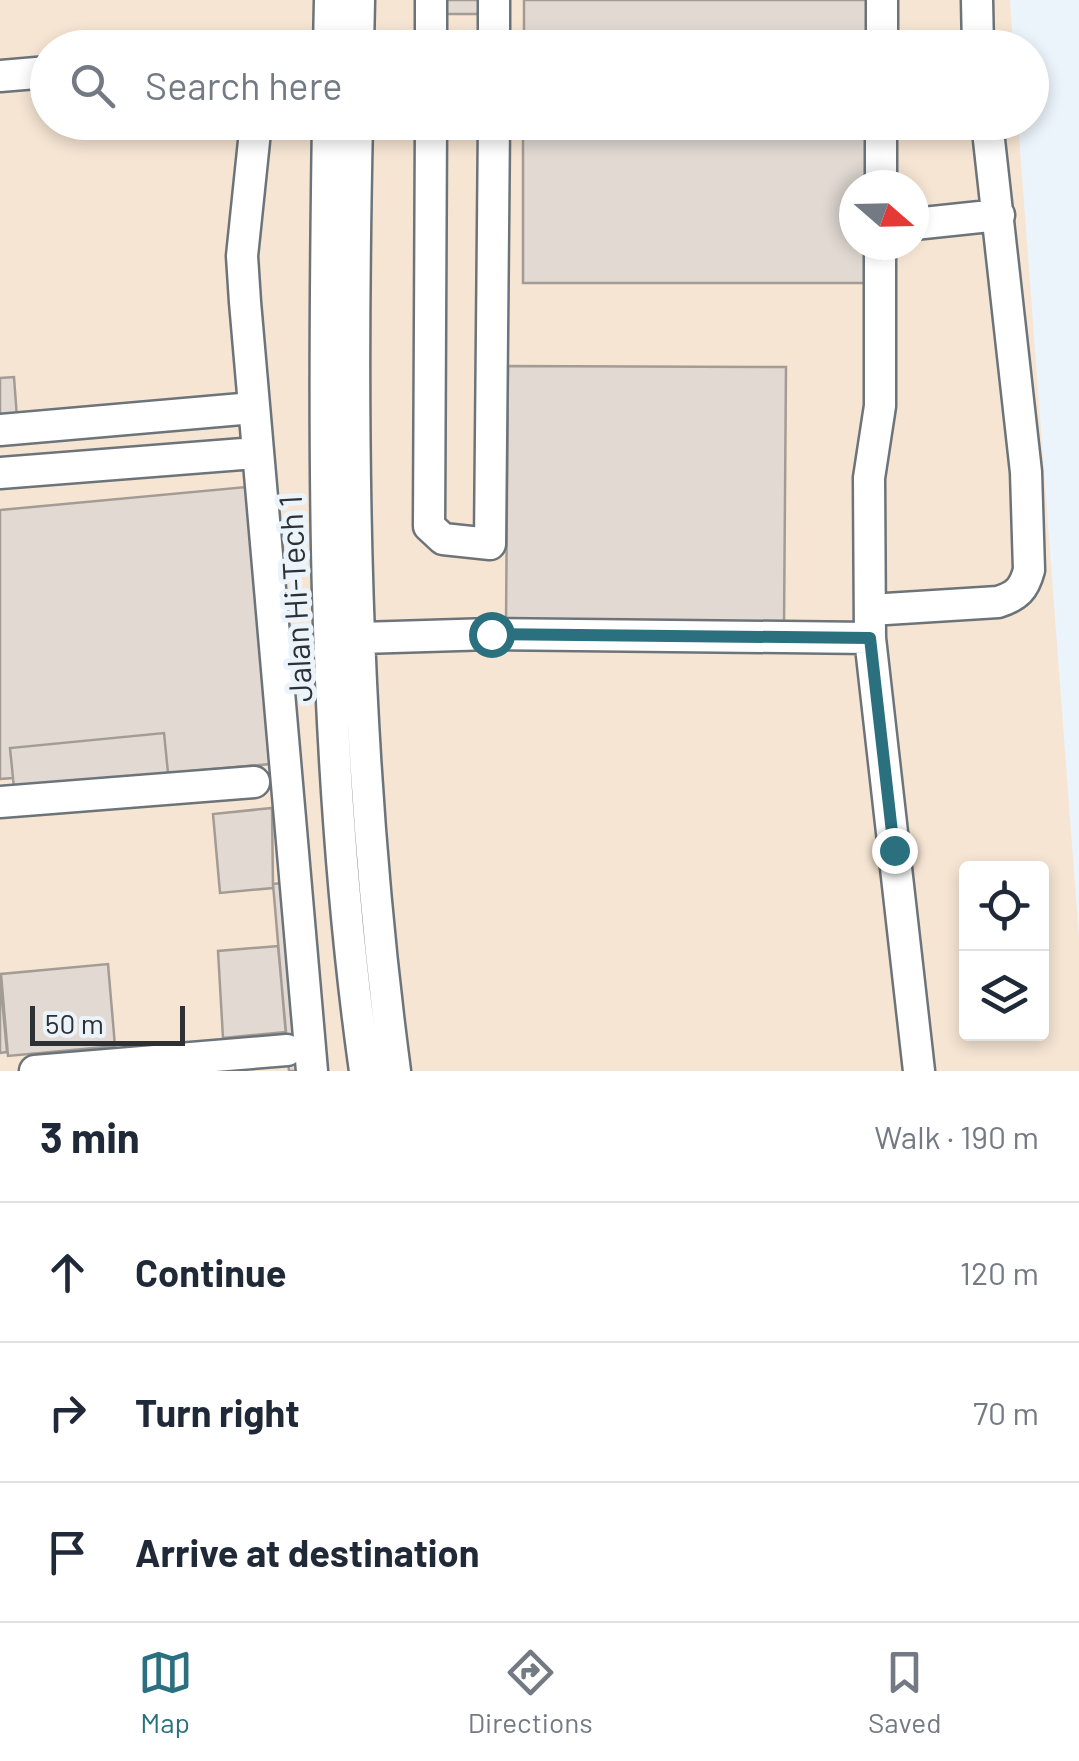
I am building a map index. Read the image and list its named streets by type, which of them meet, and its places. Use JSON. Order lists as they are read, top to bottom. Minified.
{"streets":{"street":["Jalan Hi-Tech 1"]},"scale_bar":"50 m","north":"right","page":{"search":"Search here","scale":"50 m","heading":["3 min","Walk · 190 m"],"list":[["Continue","120 m"],["Turn right","70 m"],"Arrive at destination"],"nav":["Map","Directions","Saved"]}}
